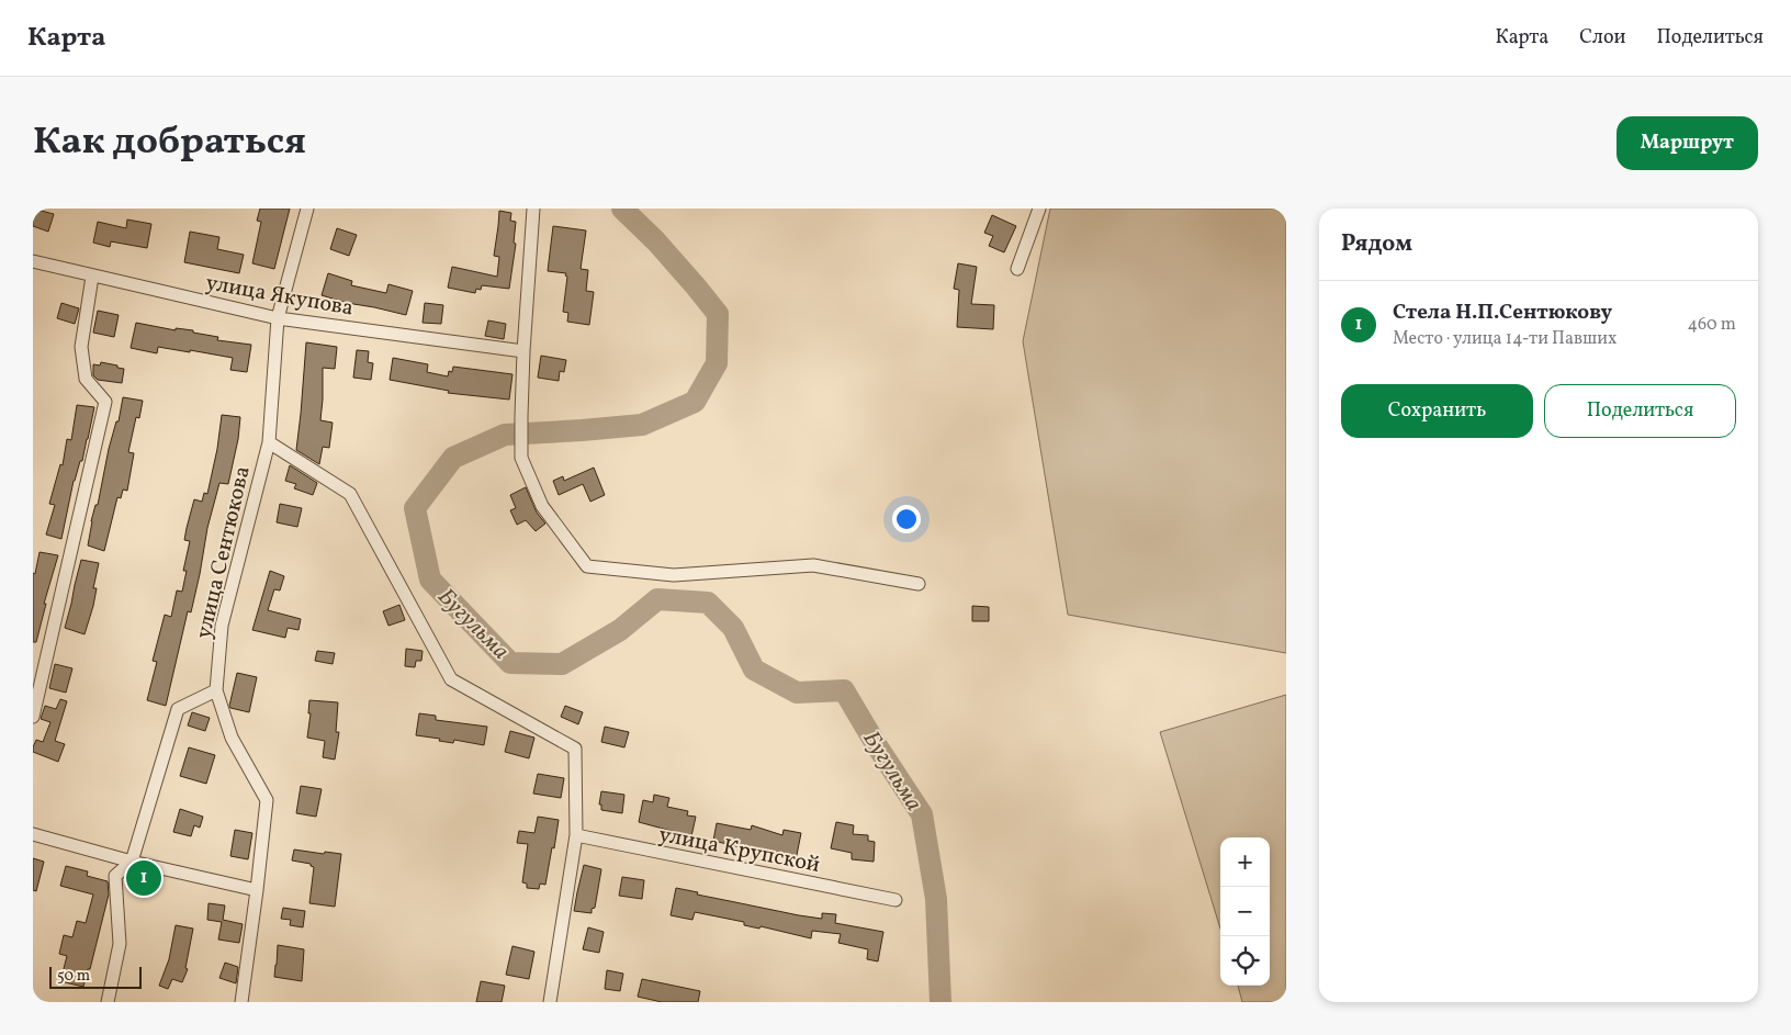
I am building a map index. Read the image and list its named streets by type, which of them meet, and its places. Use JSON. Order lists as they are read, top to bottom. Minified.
{"streets":{"street":["улица Якупова","улица Сентюкова","улица Крупской"]},"crossings":[["улица Якупова","улица Сентюкова"]],"water":["Бугульма"],"scale_bar":"50 m","page":{"header":"Карта","nav":["Карта","Слои","Поделиться"],"title":"Как добраться","buttons":["Маршрут",["Сохранить","Поделиться"]],"heading":"Рядом","list":[{"mark":"1","name":"Стела Н.П.Сентюкову","note":"Место · улица 14-ти Павших","value":"460 m"}],"map_buttons":["+","−"],"pins":"1","scale":"50 m"}}
